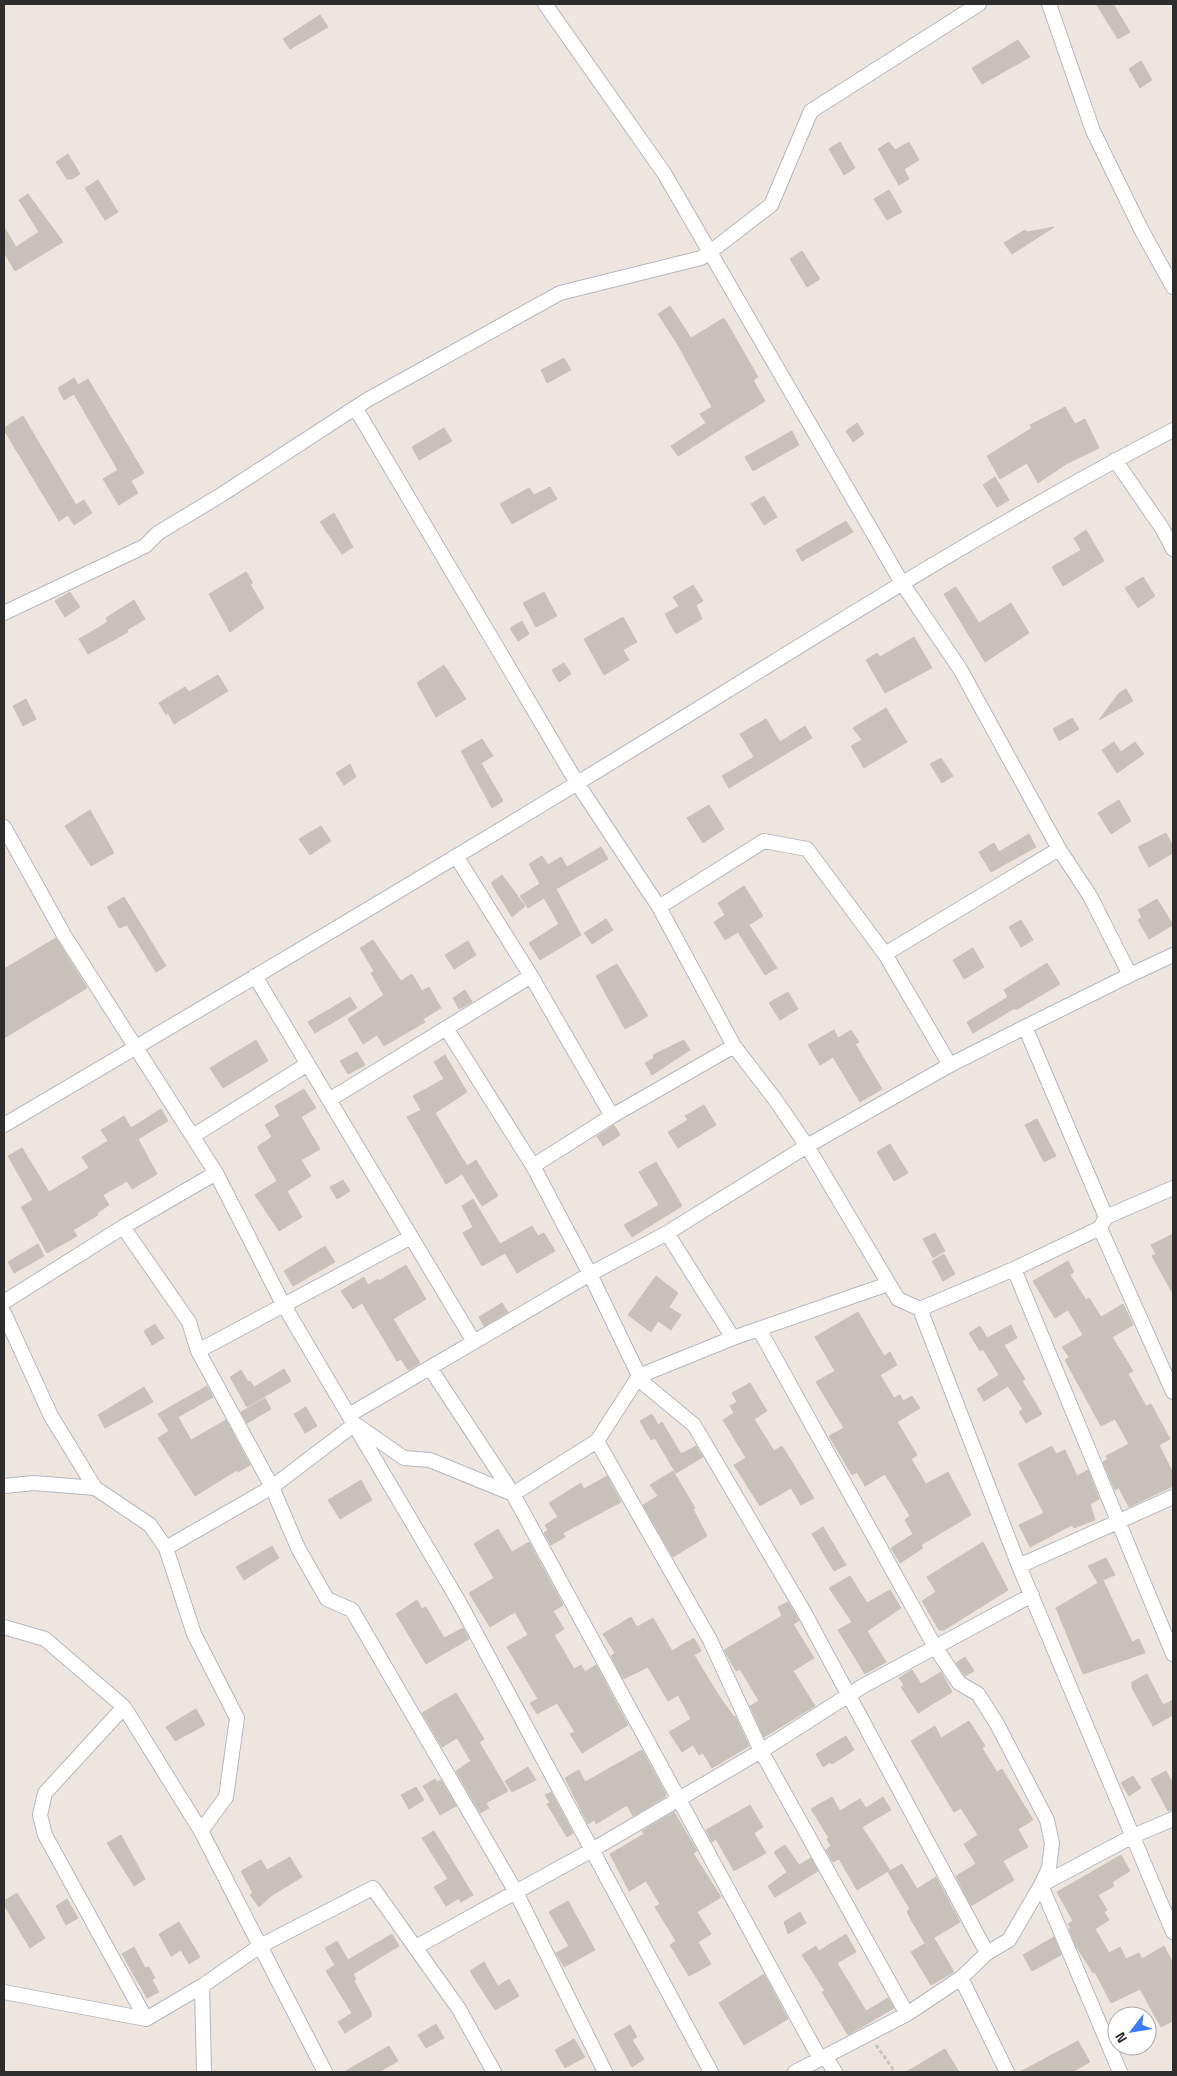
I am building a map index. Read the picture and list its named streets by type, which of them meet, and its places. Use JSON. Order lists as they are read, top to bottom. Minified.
{"north":"bottom left"}
